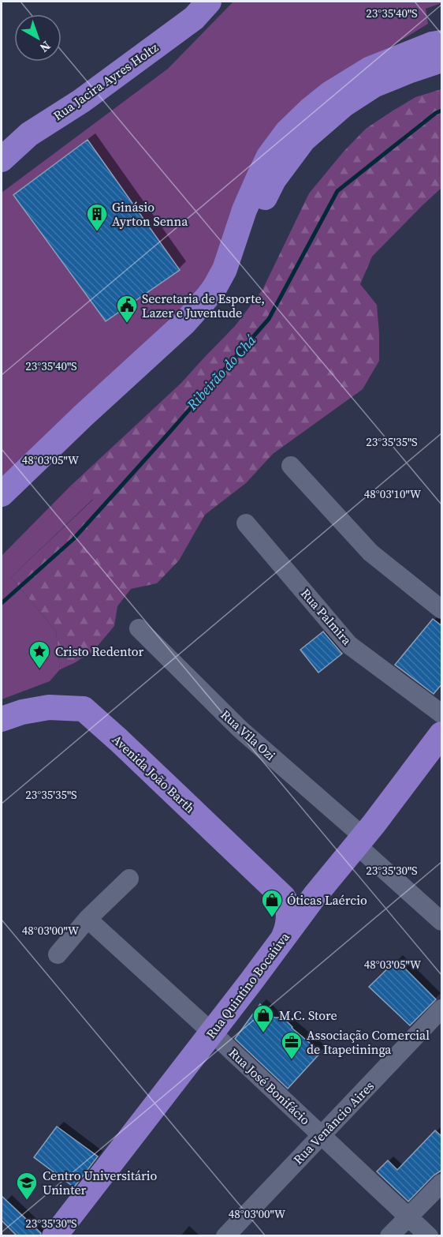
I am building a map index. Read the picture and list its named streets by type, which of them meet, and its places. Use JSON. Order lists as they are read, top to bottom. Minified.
{"streets":{"main road":["Rua Jacira Ayres Holtz","Avenida João Barth","Rua Quintino Bocaiúva"],"street":["Rua Palmira","Rua Vila Ozi","Rua José Bonifácio","Rua Venâncio Aires"]},"crossings":[["Rua Vila Ozi","Rua Quintino Bocaiúva"],["Rua Quintino Bocaiúva","Rua José Bonifácio"],["Rua José Bonifácio","Rua Venâncio Aires"]],"water":["Ribeirão do Chá"],"places":{"building":["Ginásio Ayrton Senna"],"public building":["Secretaria de Esporte, Lazer e Juventude"],"place":["Cristo Redentor"],"shop":["Óticas Laércio","M.C. Store"],"office":["Associação Comercial de Itapetininga"],"school or university":["Centro Universitário Uninter"]},"north":"bottom right","coordinates":["23°35'40\"S","23°35'35\"S","48°03'05\"W","48°03'10\"W","23°35'30\"S","48°03'00\"W"]}
